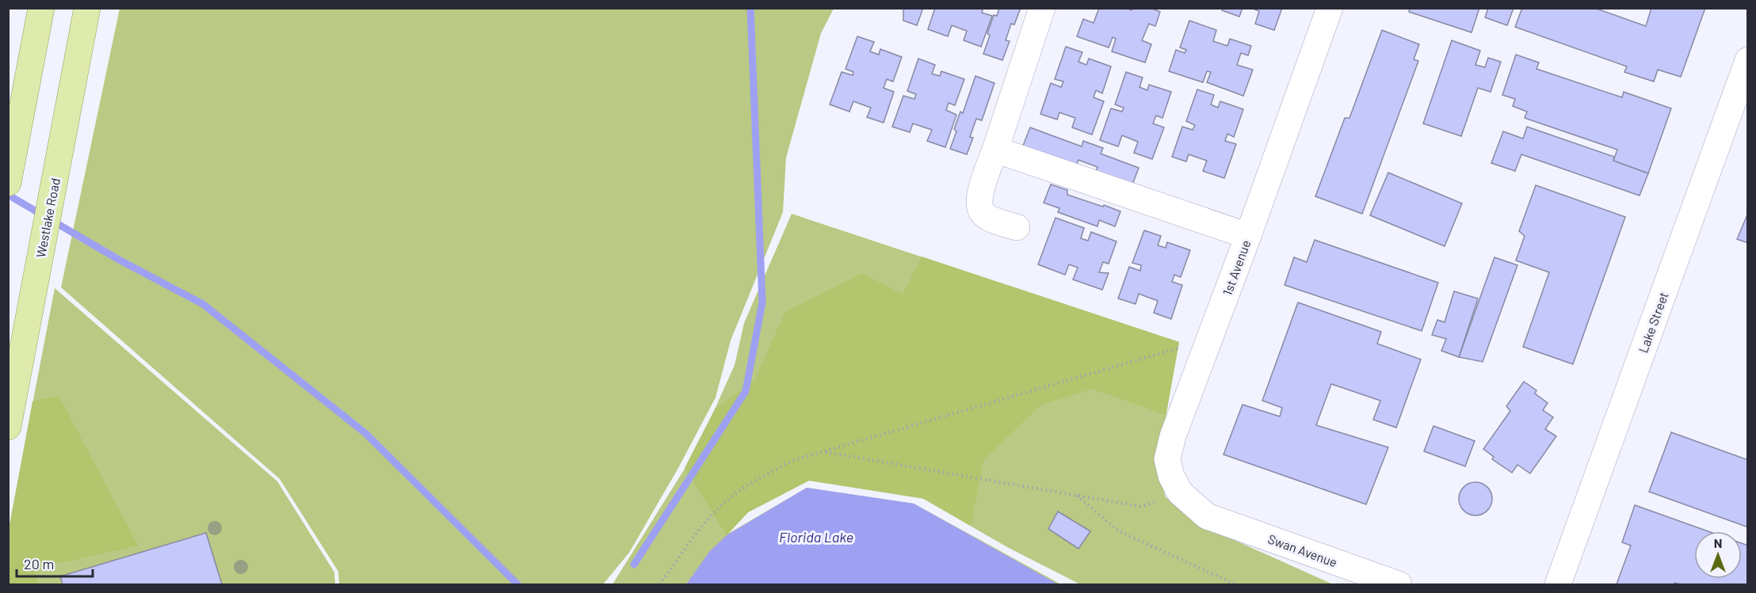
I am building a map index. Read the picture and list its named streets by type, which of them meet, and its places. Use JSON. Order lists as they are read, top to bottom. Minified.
{"streets":{"main road":["Westlake Road"],"street":["1st Avenue","Lake Street","Swan Avenue"]},"crossings":[["1st Avenue","Swan Avenue"]],"water":["Florida Lake"],"scale_bar":"20 m","north":"top"}
